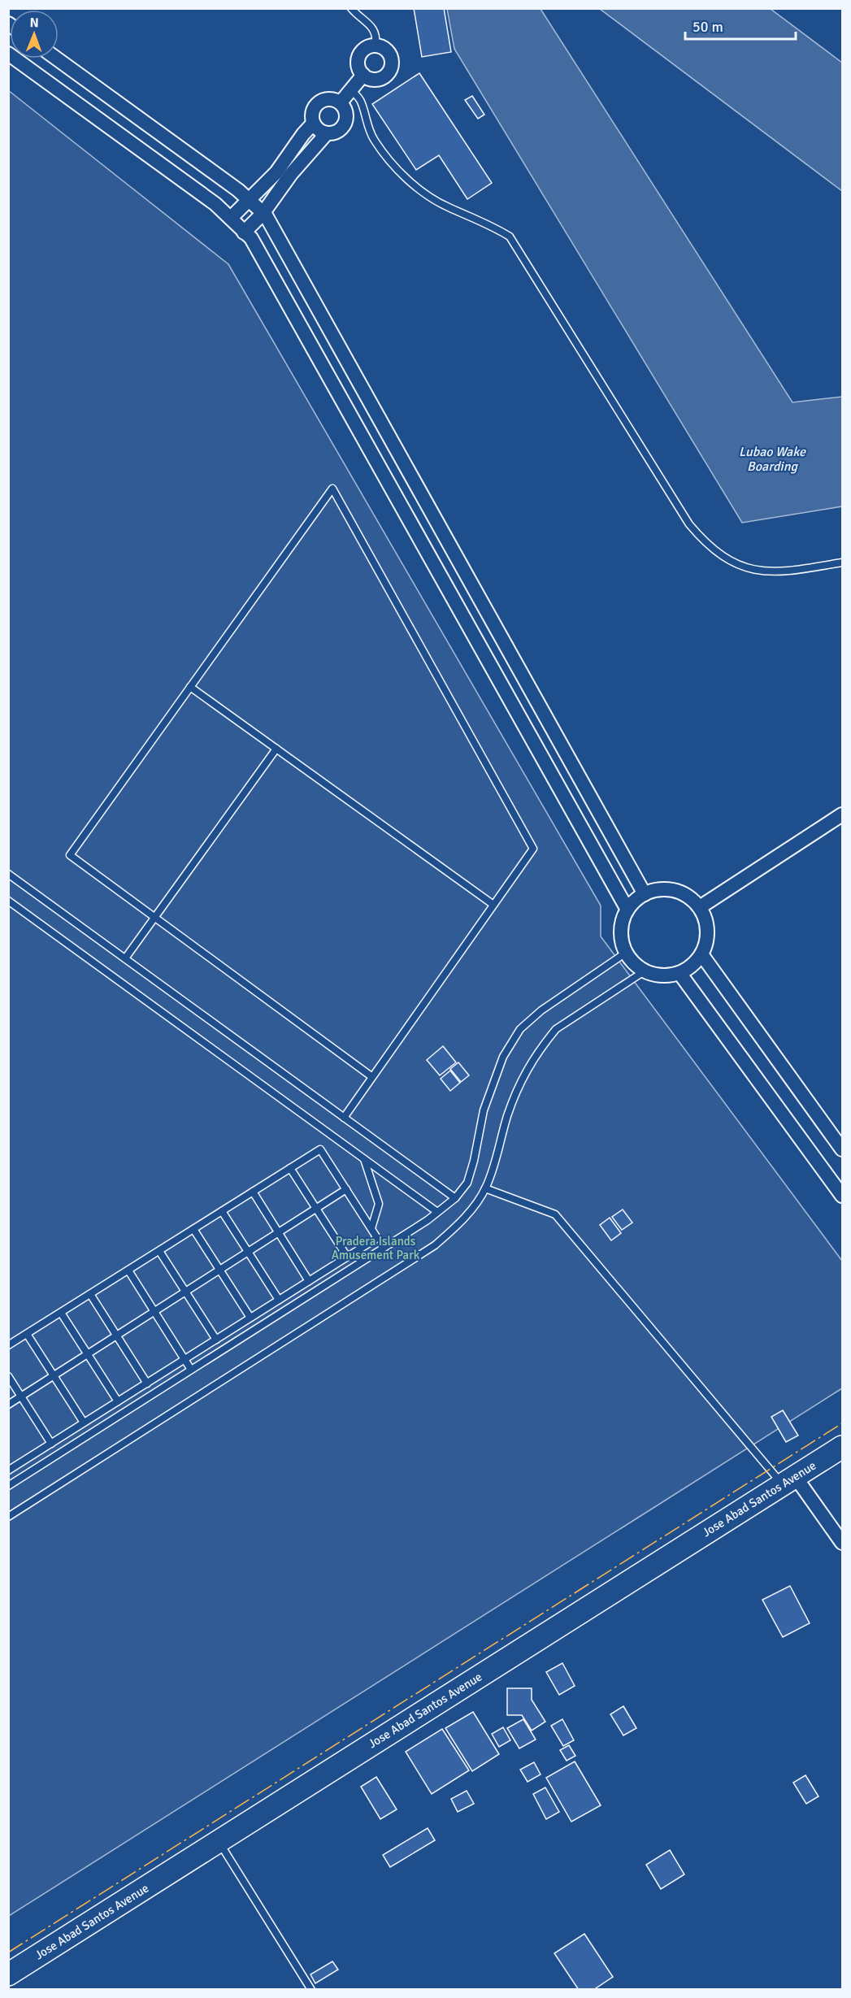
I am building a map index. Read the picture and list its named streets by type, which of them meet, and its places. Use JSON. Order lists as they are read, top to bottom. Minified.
{"streets":{"highway":["Jose Abad Santos Avenue"]},"water":["Lubao Wake Boarding"],"parks":["Pradera Islands Amusement Park"],"scale_bar":"50 m","north":"top"}
